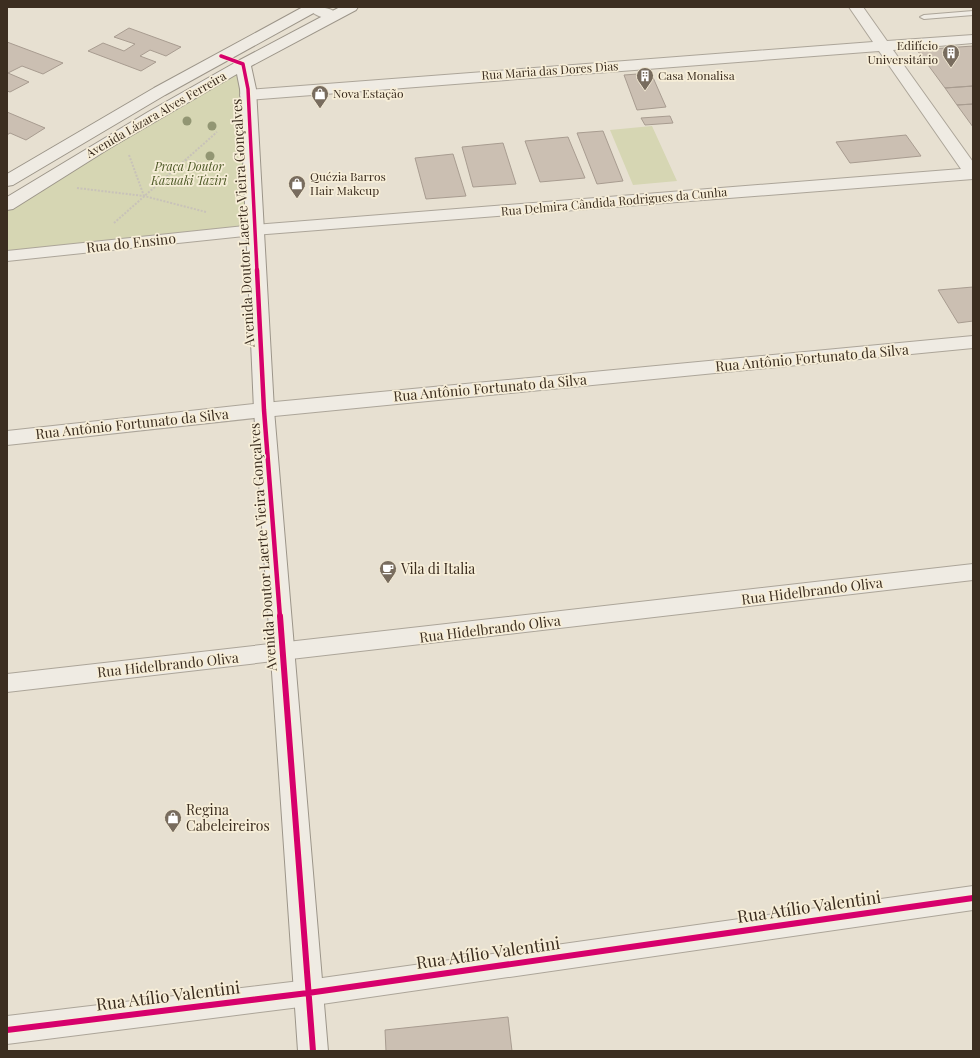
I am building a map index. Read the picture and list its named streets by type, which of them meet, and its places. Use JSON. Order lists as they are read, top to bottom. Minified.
{"streets":{"street":["Rua Maria das Dores Dias","Avenida Lázara Alves Ferreira","Rua Delmira Cândida Rodrigues da Cunha","Avenida Doutor Laerte Vieira Gonçalves","Rua do Ensino","Rua Antônio Fortunato da Silva","Rua Hidelbrando Oliva","Rua Atílio Valentini"]},"crossings":[["Rua Maria das Dores Dias","Avenida Doutor Laerte Vieira Gonçalves"],["Avenida Lázara Alves Ferreira","Avenida Doutor Laerte Vieira Gonçalves"],["Rua Delmira Cândida Rodrigues da Cunha","Avenida Doutor Laerte Vieira Gonçalves"],["Rua Delmira Cândida Rodrigues da Cunha","Rua do Ensino"],["Avenida Doutor Laerte Vieira Gonçalves","Rua do Ensino"],["Avenida Doutor Laerte Vieira Gonçalves","Rua Antônio Fortunato da Silva"],["Avenida Doutor Laerte Vieira Gonçalves","Rua Hidelbrando Oliva"],["Avenida Doutor Laerte Vieira Gonçalves","Rua Atílio Valentini"]],"parks":["Praça Doutor Kazuaki Taziri"],"places":{"building":["Edifício Universitário","Casa Monalisa"],"shop":["Nova Estação","Quézia Barros Hair Makeup","Regina Cabeleireiros"],"cafe":["Vila di Italia"]}}
